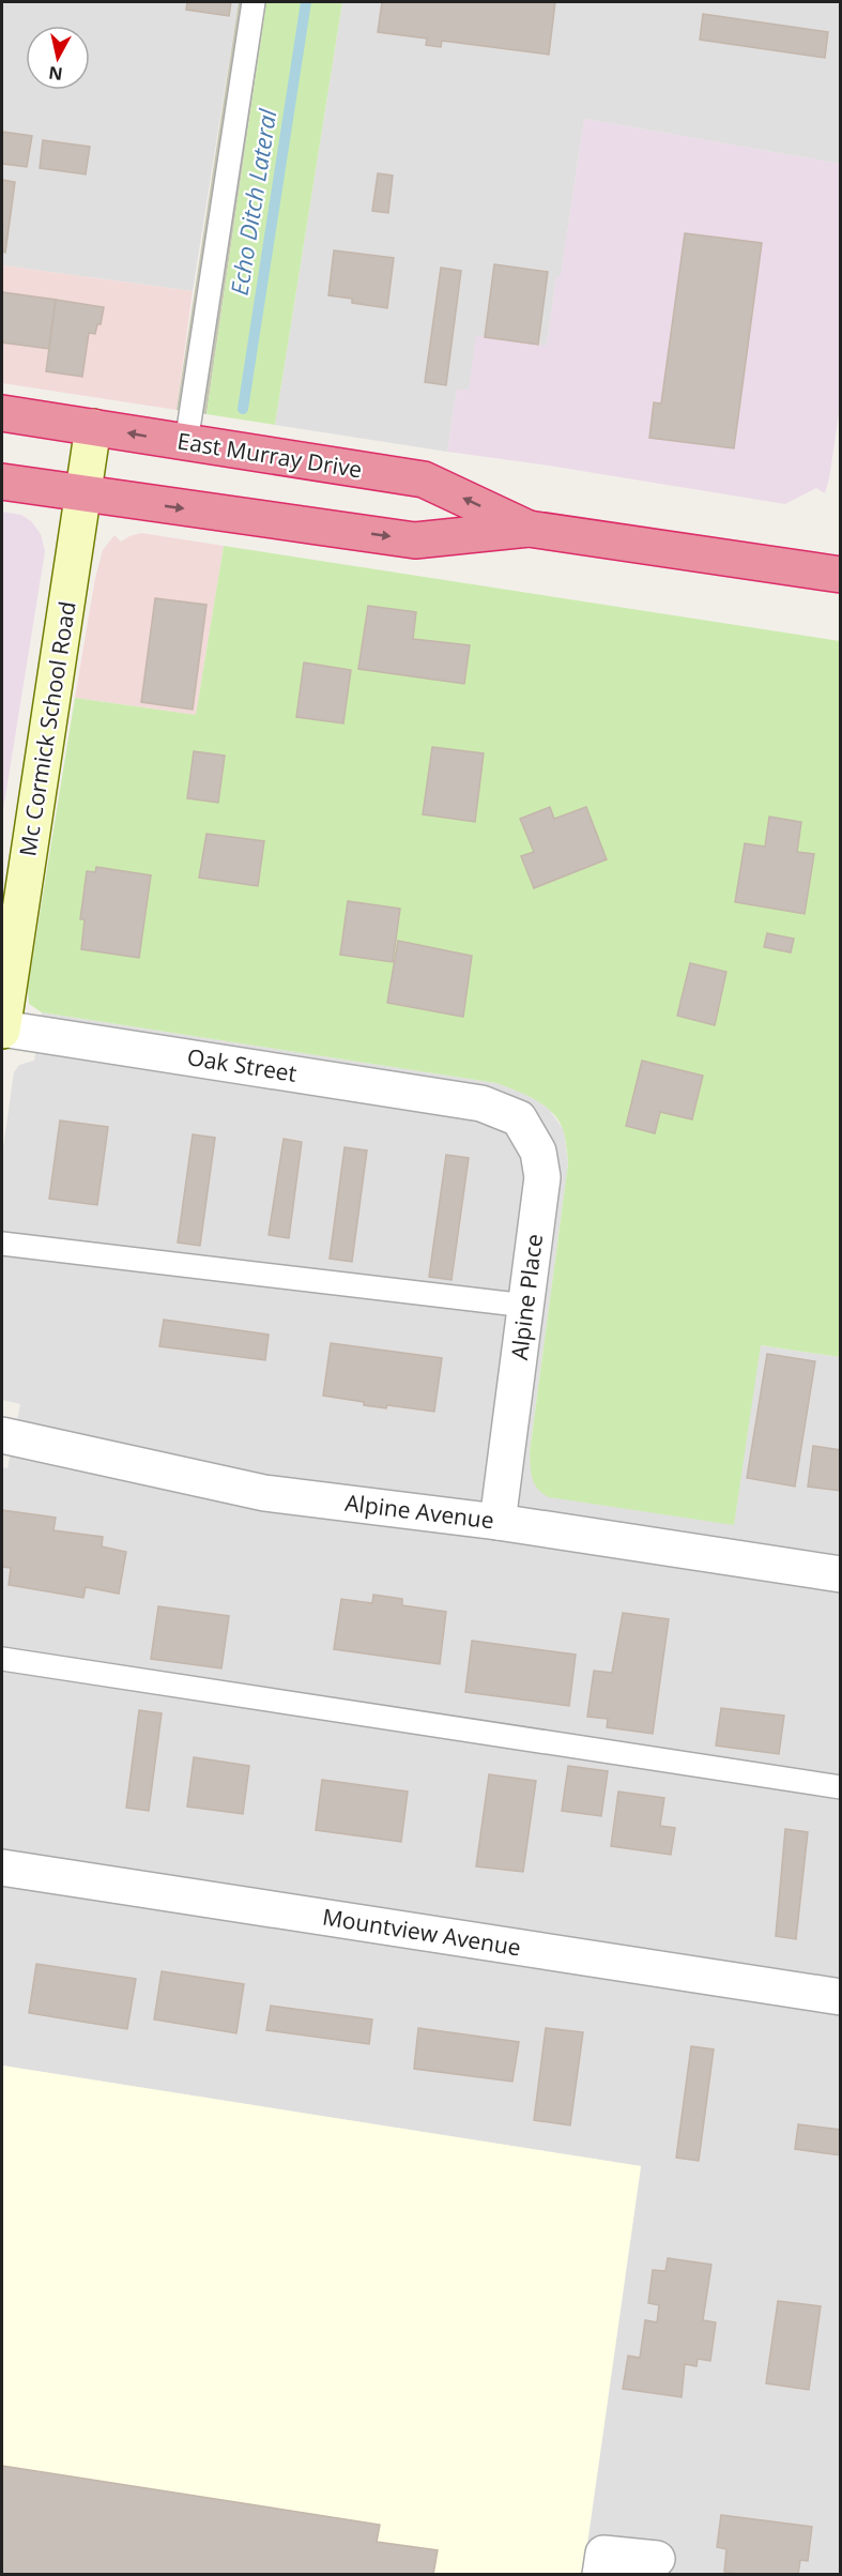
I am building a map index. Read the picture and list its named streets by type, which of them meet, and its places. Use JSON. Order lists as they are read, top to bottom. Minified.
{"streets":{"highway":["East Murray Drive"],"street":["Mc Cormick School Road","Oak Street","Alpine Place","Alpine Avenue","Mountview Avenue"]},"crossings":[["East Murray Drive","Mc Cormick School Road"],["Mc Cormick School Road","Oak Street"],["Oak Street","Alpine Place"],["Alpine Place","Alpine Avenue"]],"water":["Echo Ditch Lateral"],"north":"bottom"}
